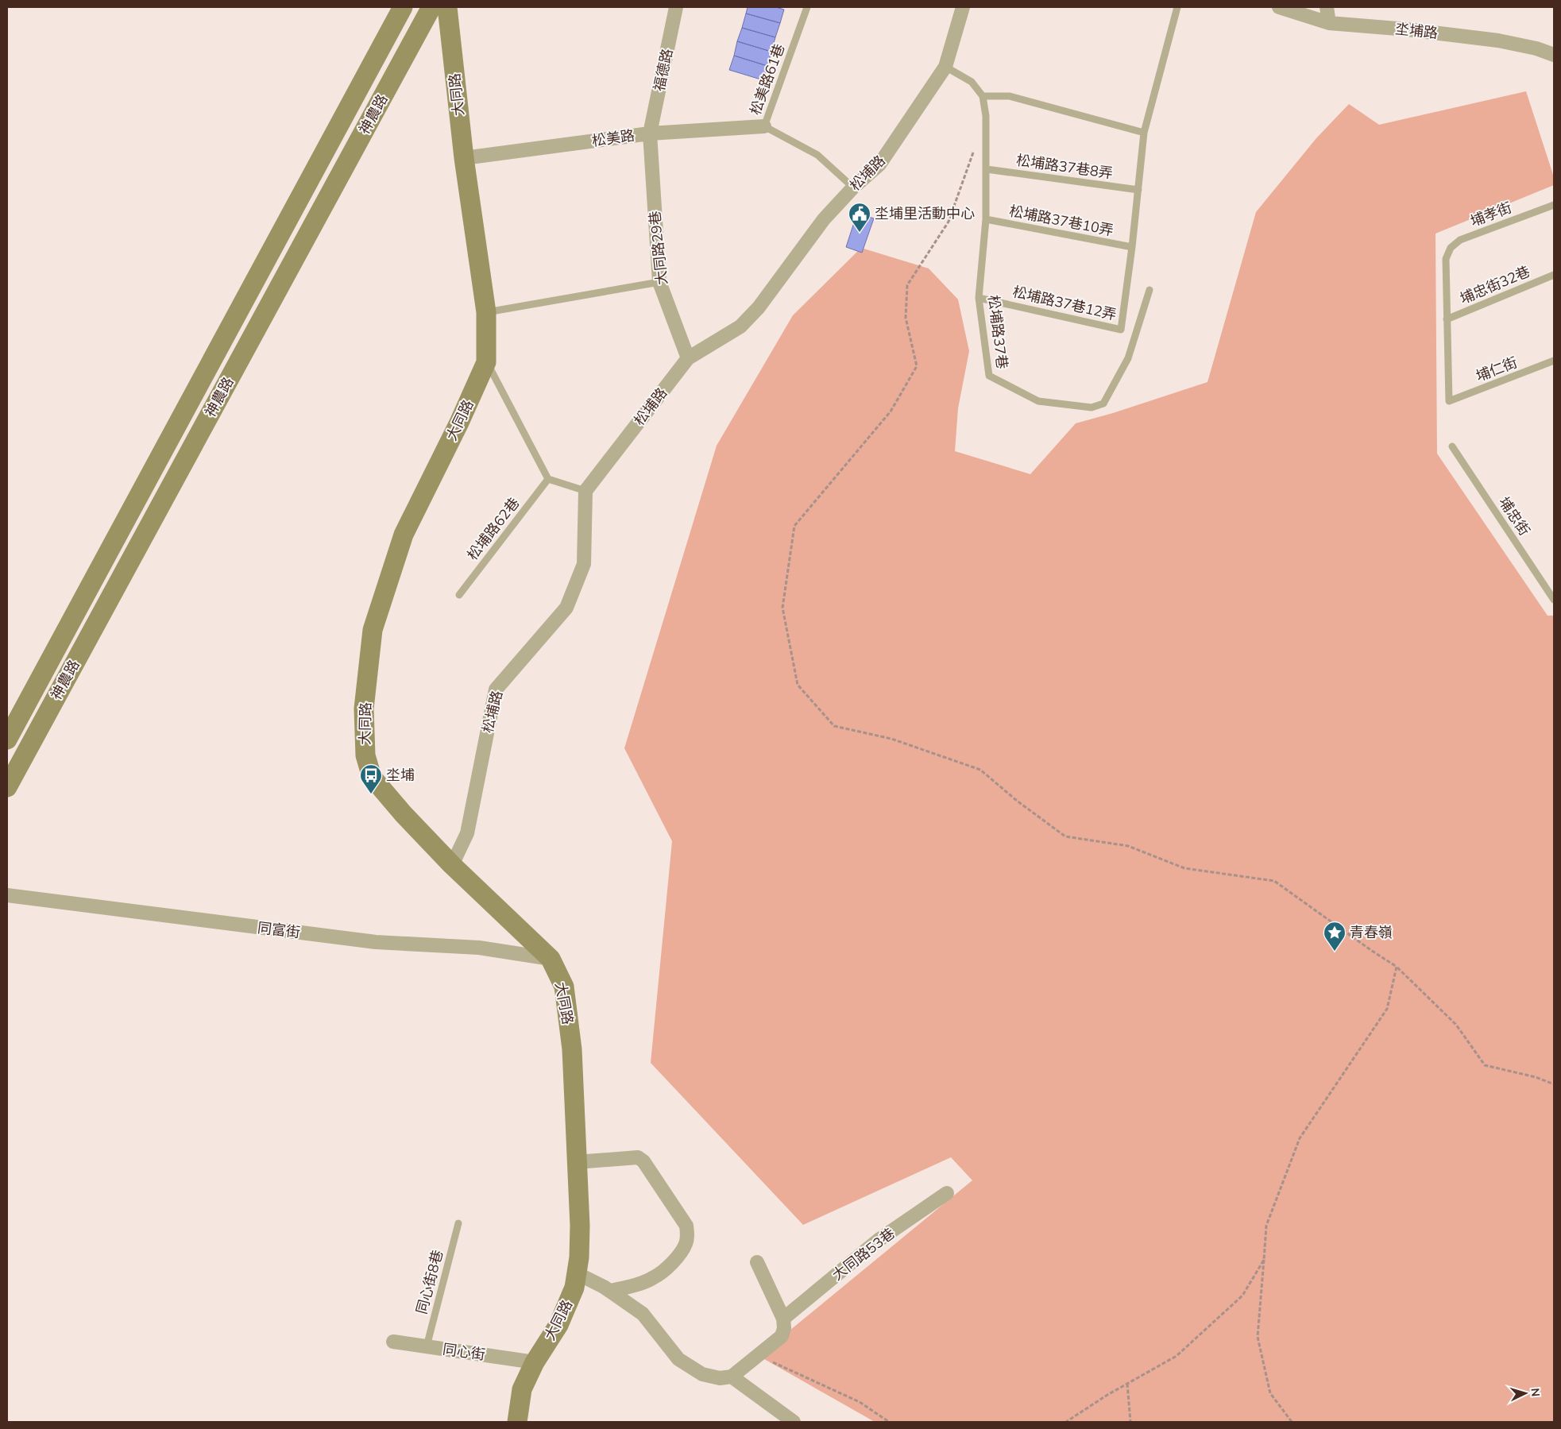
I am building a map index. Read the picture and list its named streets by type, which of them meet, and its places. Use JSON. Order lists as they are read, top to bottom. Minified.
{"streets":{"street":["坔埔路","福德路","大同路","神農路","松美路","松埔路","大同路29巷","同富街","大同路53巷","同心街"],"lane":["松美路61巷","松埔路37巷8弄","埔孝街","松埔路37巷10弄","埔忠街32巷","松埔路37巷12弄","松埔路37巷","埔仁街","埔忠街","松埔路62巷","同心街8巷"]},"crossings":[["福德路","松美路"],["福德路","大同路29巷"],["松美路61巷","松美路"],["松美路61巷","松埔路"],["大同路","松美路"],["大同路","松埔路"],["大同路","同富街"],["大同路","同心街"],["松美路","大同路29巷"],["松埔路37巷8弄","松埔路37巷"],["松埔路","大同路29巷"],["埔孝街","埔忠街32巷"],["埔孝街","埔仁街"],["松埔路37巷10弄","松埔路37巷12弄"],["松埔路37巷10弄","松埔路37巷"],["埔忠街32巷","埔仁街"],["松埔路37巷12弄","松埔路37巷"],["同心街8巷","同心街"]],"places":{"public building":["坔埔里活動中心"],"bus stop":["坔埔"],"place":["青春嶺"]},"north":"right"}
